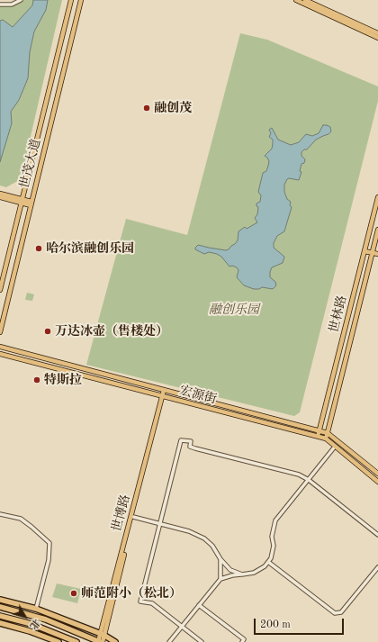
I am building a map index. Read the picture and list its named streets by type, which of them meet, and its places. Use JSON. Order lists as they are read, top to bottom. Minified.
{"streets":{"main road":["世茂大道","世林路","宏源街","世博路"]},"crossings":[["世林路","宏源街"],["宏源街","世博路"]],"parks":["融创乐园"],"places":["融创茂","哈尔滨融创乐园","万达冰壶（售楼处）","特斯拉","师范附小（松北）"],"scale_bar":"200 m","north":"bottom right"}
